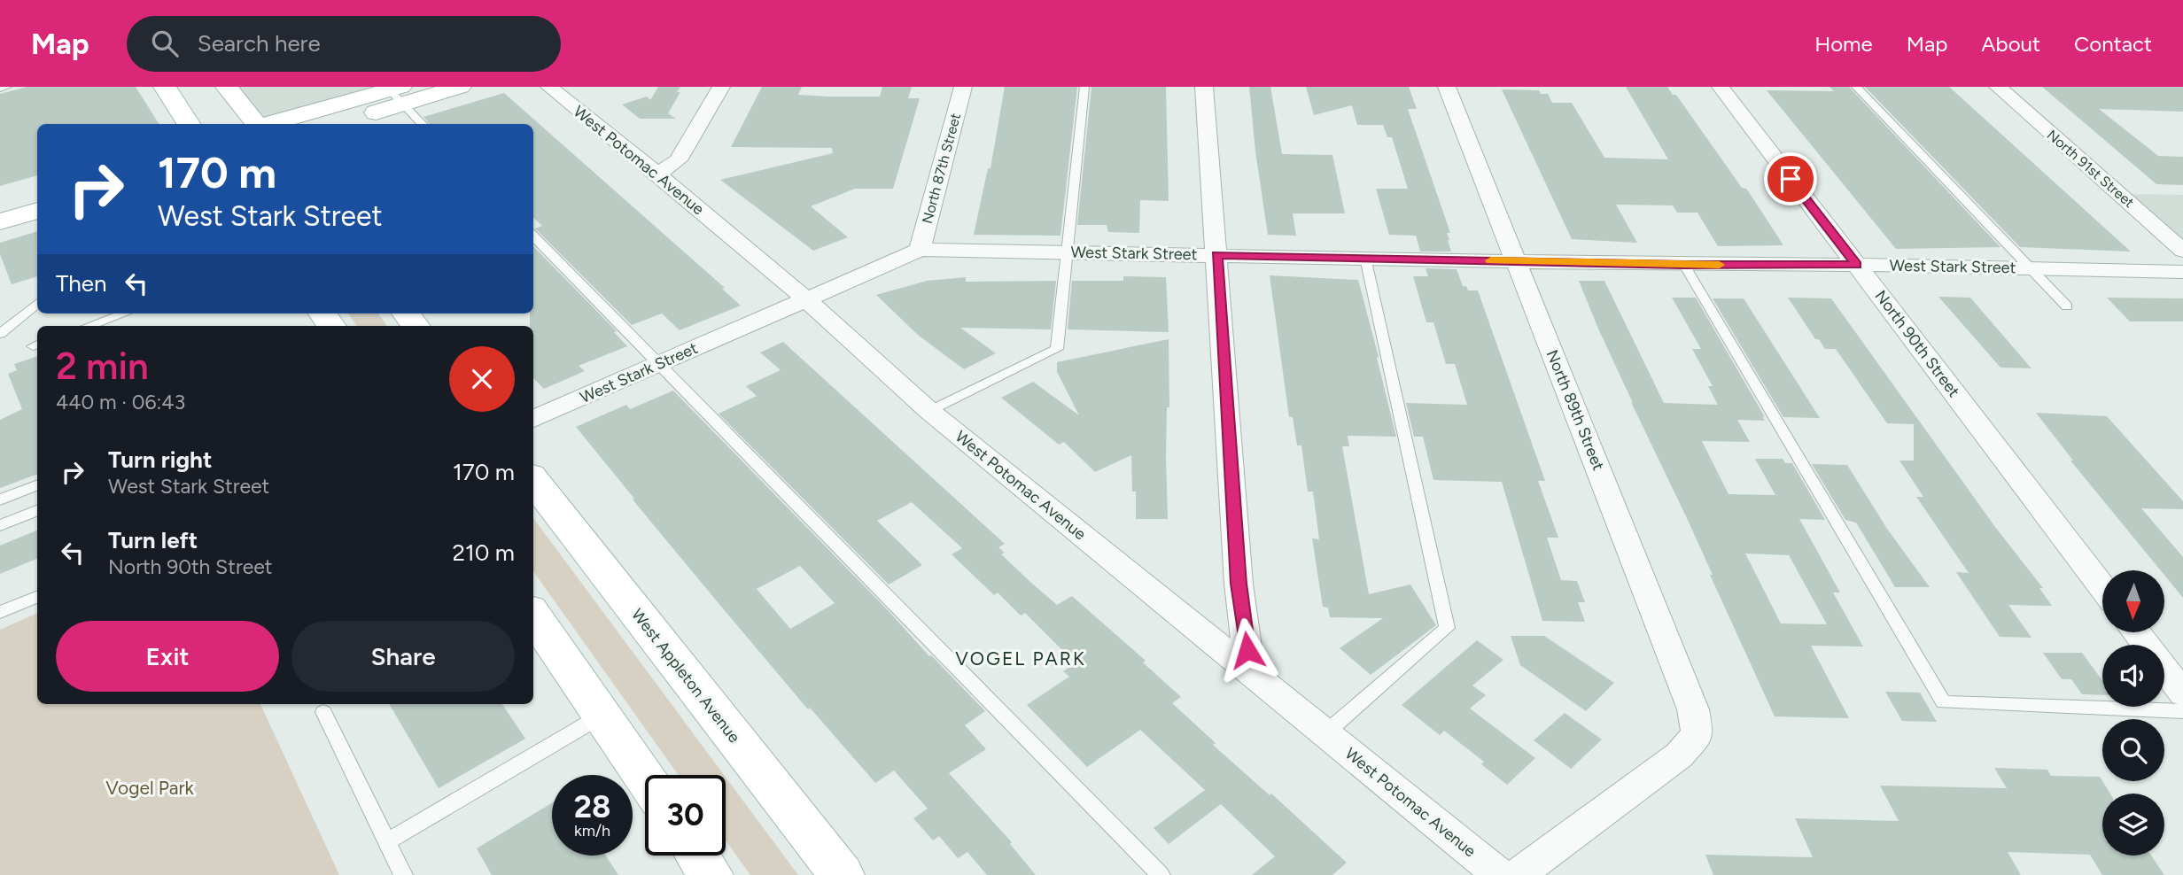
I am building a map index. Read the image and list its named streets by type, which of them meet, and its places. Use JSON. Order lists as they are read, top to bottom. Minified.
{"streets":{"main road":["West Appleton Avenue"],"street":["West Potomac Avenue","North 87th Street","North 91st Street","West Stark Street","North 90th Street","North 89th Street"]},"crossings":[["West Potomac Avenue","West Stark Street"],["North 87th Street","West Stark Street"],["West Stark Street","North 90th Street"],["West Stark Street","North 89th Street"]],"districts":["VOGEL PARK"],"parks":["Vogel Park"],"north":"bottom","page":{"header":"Map","search":"Search here","nav":["Home","Map","About","Contact"],"turn":["170 m","West Stark Street"],"then":"Then","heading":["2 min","440 m · 06:43"],"list":[{"name":"Turn right","note":"West Stark Street","value":"170 m"},{"name":"Turn left","note":"North 90th Street","value":"210 m"}],"buttons":["Exit","Share"],"speed":"28 km/h","limit":"30"}}
